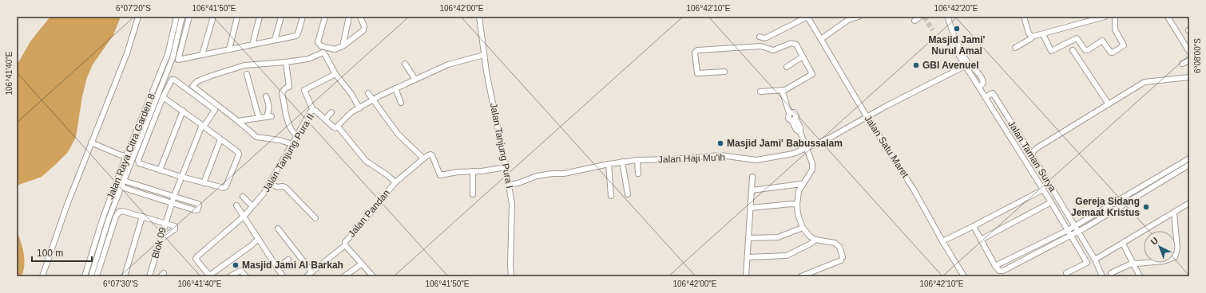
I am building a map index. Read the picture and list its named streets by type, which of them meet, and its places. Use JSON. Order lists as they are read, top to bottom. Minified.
{"streets":{"street":["Jalan Tanjung Pura I","Jalan Raya Citra Garden 8","Jalan Satu Maret","Jalan Tanjung Pura II","Jalan Taman Surya","Jalan Haji Mu'ih","Jalan Pandan","Blok 09"]},"crossings":[["Jalan Tanjung Pura I","Jalan Haji Mu'ih"],["Jalan Satu Maret","Jalan Haji Mu'ih"]],"places":["Masjid Jami' Nurul Amal","GBI Avenuel","Masjid Jami' Babussalam","Gereja Sidang Jemaat Kristus","Masjid Jami Al Barkah"],"scale_bar":"100 m","north":"top left","coordinates":["6°07'20\"S","106°41'50\"E","106°42'00\"E","106°42'10\"E","106°42'20\"E","6°08'00\"S","106°41'40\"E","6°07'30\"S"]}
